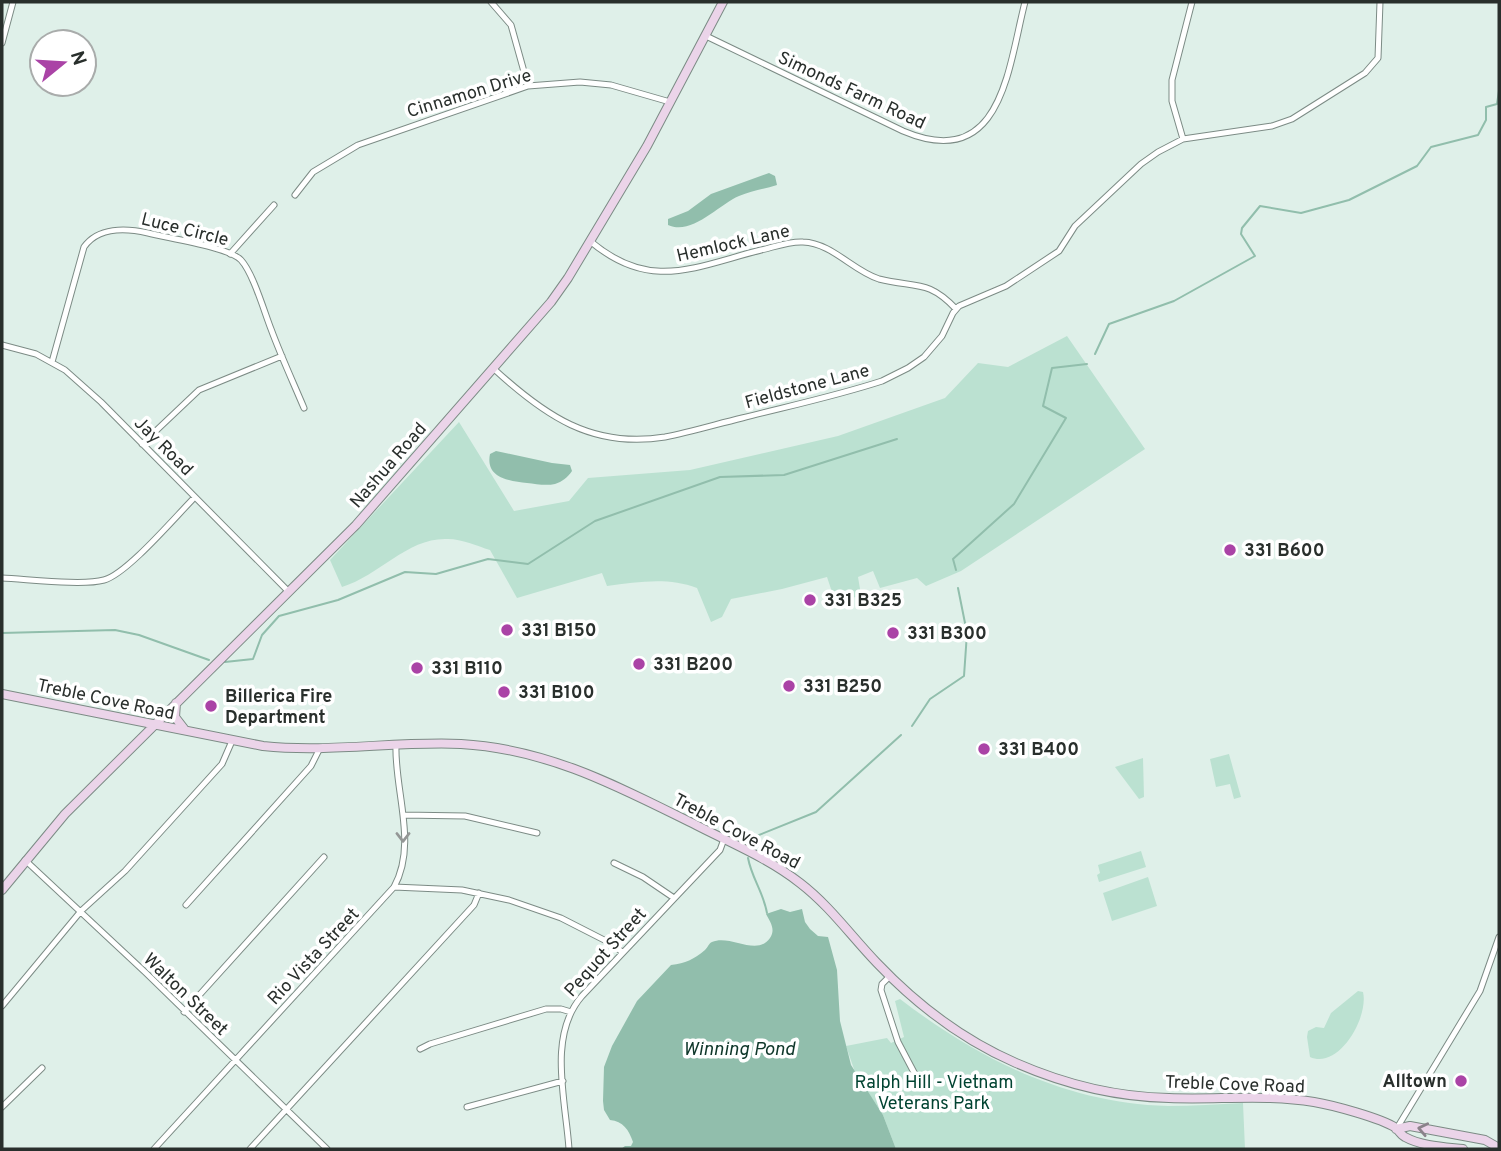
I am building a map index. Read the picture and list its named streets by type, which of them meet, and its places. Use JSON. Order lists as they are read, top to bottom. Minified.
{"streets":{"main road":["Nashua Road","Treble Cove Road"],"street":["Simonds Farm Road","Cinnamon Drive","Luce Circle","Hemlock Lane","Fieldstone Lane","Jay Road","Pequot Street","Rio Vista Street","Walton Street"]},"crossings":[["Simonds Farm Road","Nashua Road"],["Cinnamon Drive","Nashua Road"],["Luce Circle","Jay Road"],["Hemlock Lane","Fieldstone Lane"],["Hemlock Lane","Nashua Road"],["Fieldstone Lane","Nashua Road"],["Jay Road","Nashua Road"],["Nashua Road","Treble Cove Road"],["Nashua Road","Walton Street"],["Treble Cove Road","Pequot Street"],["Treble Cove Road","Rio Vista Street"],["Rio Vista Street","Walton Street"]],"water":["Winning Pond"],"parks":["Ralph Hill - Vietnam Veterans Park"],"places":["331 B600","331 B325","331 B150","331 B300","331 B200","331 B110","331 B250","331 B100","Billerica Fire Department","331 B400","Alltown"],"north":"right"}
